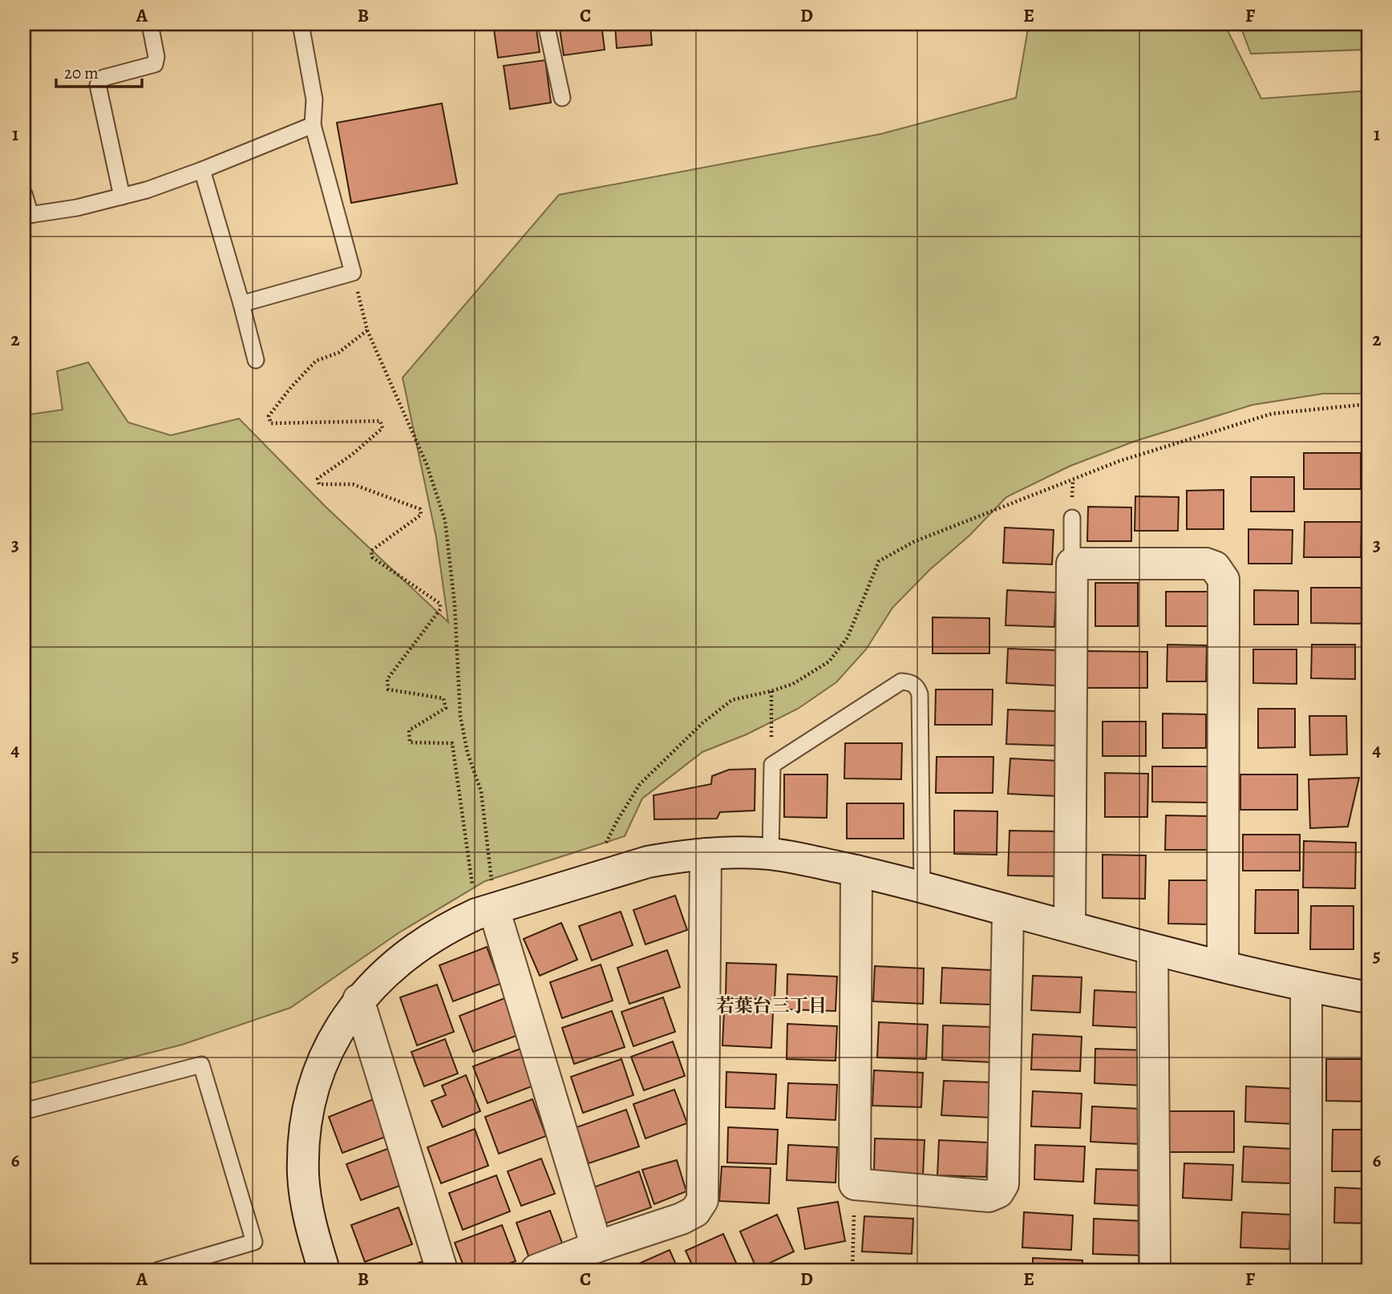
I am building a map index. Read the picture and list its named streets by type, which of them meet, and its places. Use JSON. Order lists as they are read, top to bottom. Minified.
{"districts":["若葉台三丁目"],"scale_bar":"20 m","grid":{"columns":["A","B","C","D","E","F"],"rows":["1","2","3","4","5","6"]}}
